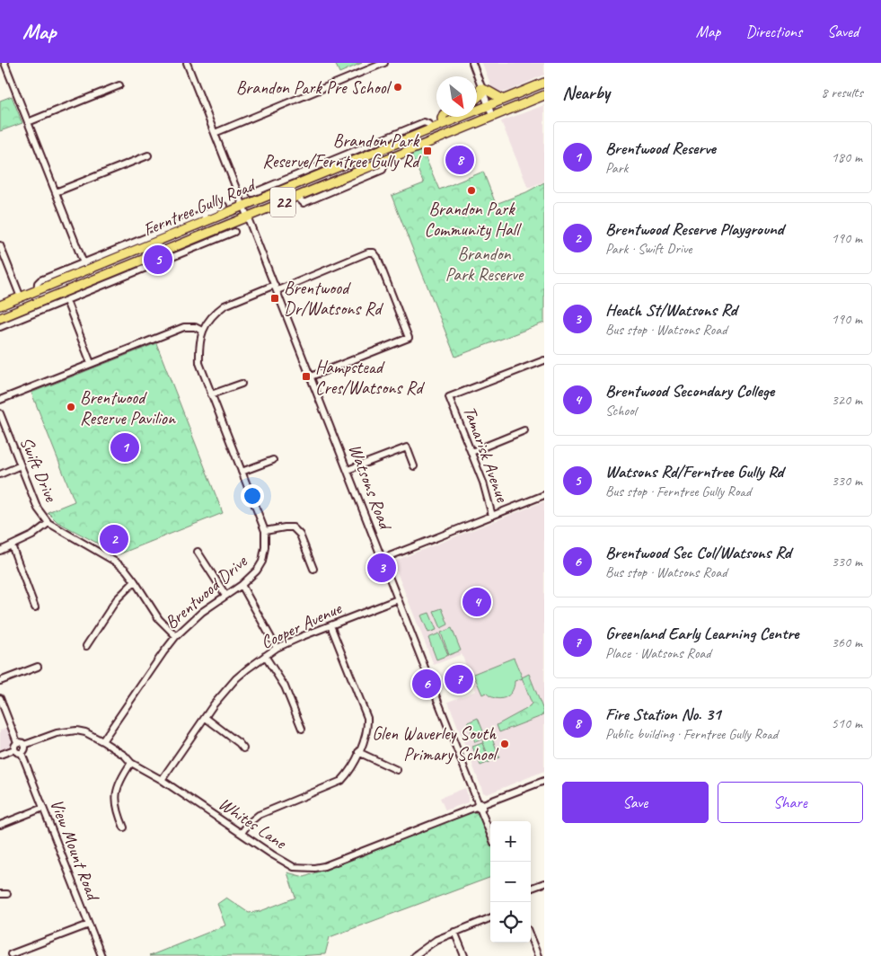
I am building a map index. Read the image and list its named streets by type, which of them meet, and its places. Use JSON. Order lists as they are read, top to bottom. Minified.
{"streets":{"main road":["22","Ferntree Gully Road"],"street":["Tamarisk Avenue","Swift Drive","Watsons Road","Brentwood Drive","Cooper Avenue","Whites Lane","View Mount Road"]},"crossings":[["Ferntree Gully Road","Watsons Road"],["Swift Drive","Brentwood Drive"],["Watsons Road","Brentwood Drive"],["Watsons Road","Cooper Avenue"],["Watsons Road","Whites Lane"],["Brentwood Drive","Whites Lane"],["Cooper Avenue","Whites Lane"],["Whites Lane","View Mount Road"]],"parks":["Brandon Park Reserve"],"places":{"other":["Brandon Park Pre School","Brandon Park Community Hall","Brentwood Reserve Pavilion","Glen Waverley South Primary School"],"transit":["Brandon Park Reserve/Ferntree Gully Rd","Brentwood Dr/Watsons Rd","Hampstead Cres/Watsons Rd"]},"north":"bottom right","page":{"header":"Map","nav":["Map","Directions","Saved"],"heading":["Nearby","8 results"],"list":[{"mark":"1","name":"Brentwood Reserve","note":"Park","value":"180 m"},{"mark":"2","name":"Brentwood Reserve Playground","note":"Park · Swift Drive","value":"190 m"},{"mark":"3","name":"Heath St/Watsons Rd","note":"Bus stop · Watsons Road","value":"190 m"},{"mark":"4","name":"Brentwood Secondary College","note":"School","value":"320 m"},{"mark":"5","name":"Watsons Rd/Ferntree Gully Rd","note":"Bus stop · Ferntree Gully Road","value":"330 m"},{"mark":"6","name":"Brentwood Sec Col/Watsons Rd","note":"Bus stop · Watsons Road","value":"330 m"},{"mark":"7","name":"Greenland Early Learning Centre","note":"Place · Watsons Road","value":"360 m"},{"mark":"8","name":"Fire Station No. 31","note":"Public building · Ferntree Gully Road","value":"510 m"}],"pins":["8","5","1","2","3","4","7","6"],"buttons":["Save","Share"],"map_buttons":["+","−"]}}
